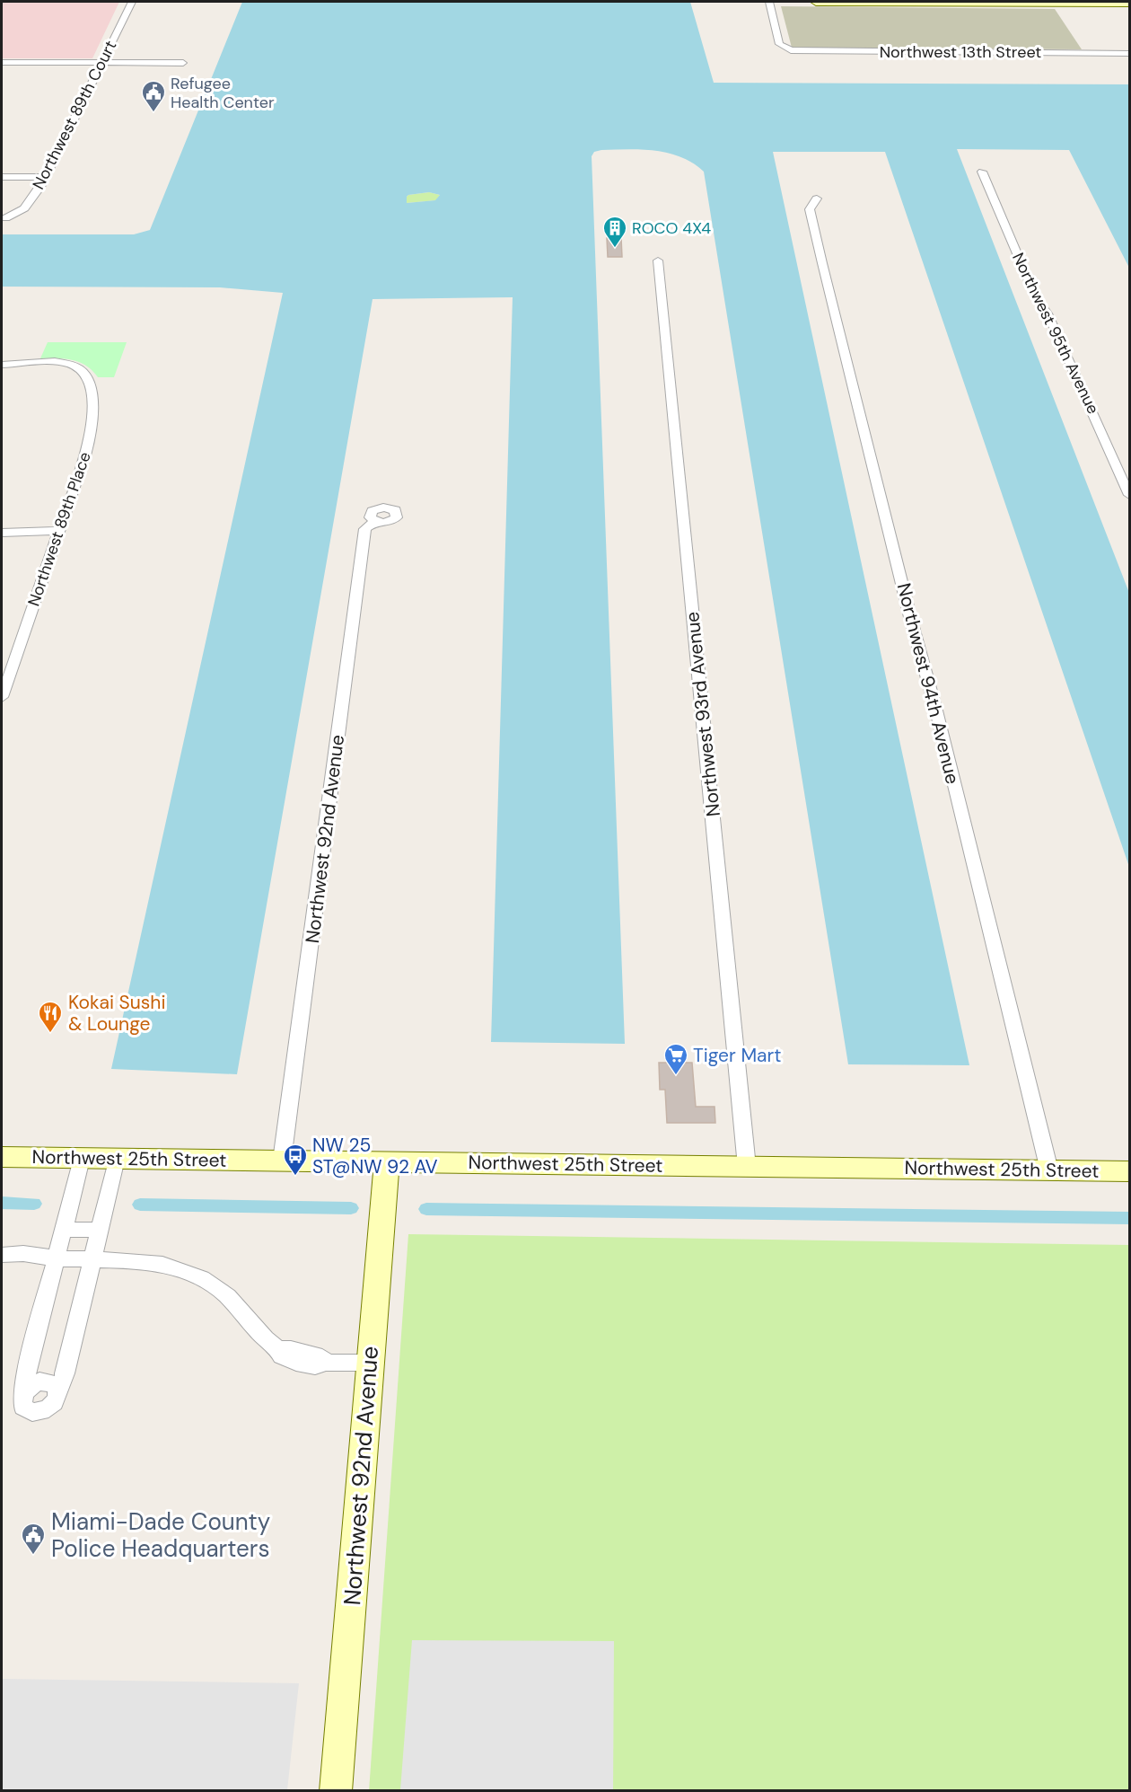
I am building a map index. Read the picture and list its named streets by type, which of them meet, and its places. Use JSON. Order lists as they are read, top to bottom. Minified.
{"streets":{"main road":["Northwest 92nd Avenue","Northwest 25th Street"],"street":["Northwest 13th Street","Northwest 89th Court","Northwest 95th Avenue","Northwest 89th Place","Northwest 94th Avenue","Northwest 93rd Avenue"]},"crossings":[["Northwest 94th Avenue","Northwest 25th Street"],["Northwest 93rd Avenue","Northwest 25th Street"],["Northwest 92nd Avenue","Northwest 25th Street"]],"places":{"public building":["Refugee Health Center","Miami-Dade County Police Headquarters"],"building":["ROCO 4X4"],"restaurant":["Kokai Sushi & Lounge"],"supermarket":["Tiger Mart"],"bus stop":["NW 25 ST@NW 92 AV"]}}
